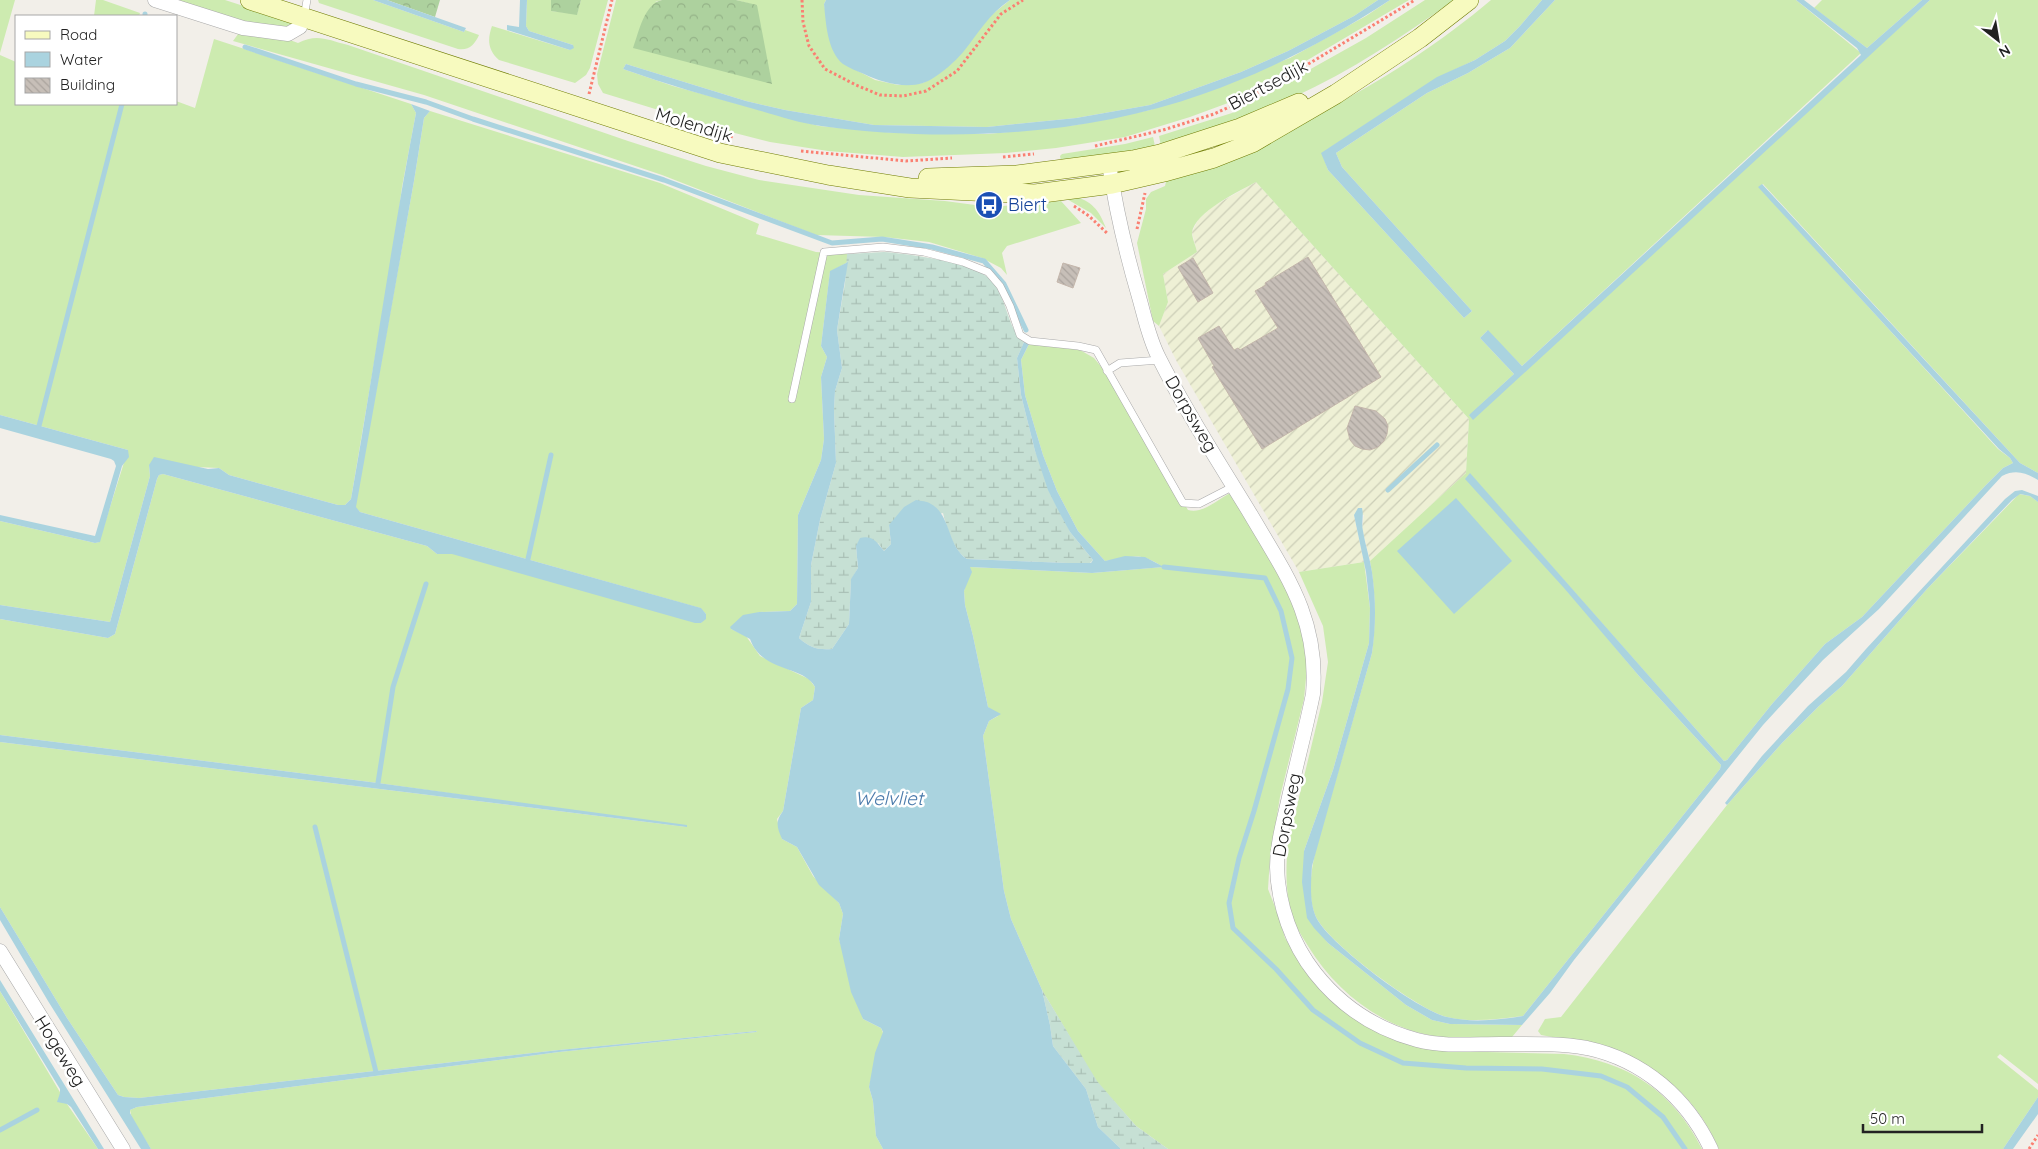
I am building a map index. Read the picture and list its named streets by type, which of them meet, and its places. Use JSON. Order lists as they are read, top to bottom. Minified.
{"streets":{"main road":["Biertsedijk","Molendijk"],"street":["Dorpsweg","Hogeweg"]},"crossings":[["Biertsedijk","Molendijk"],["Biertsedijk","Dorpsweg"],["Molendijk","Dorpsweg"]],"water":["Welvliet"],"places":{"bus stop":["Biert"]},"legend":["Road","Water","Building"],"scale_bar":"50 m","north":"bottom right"}
